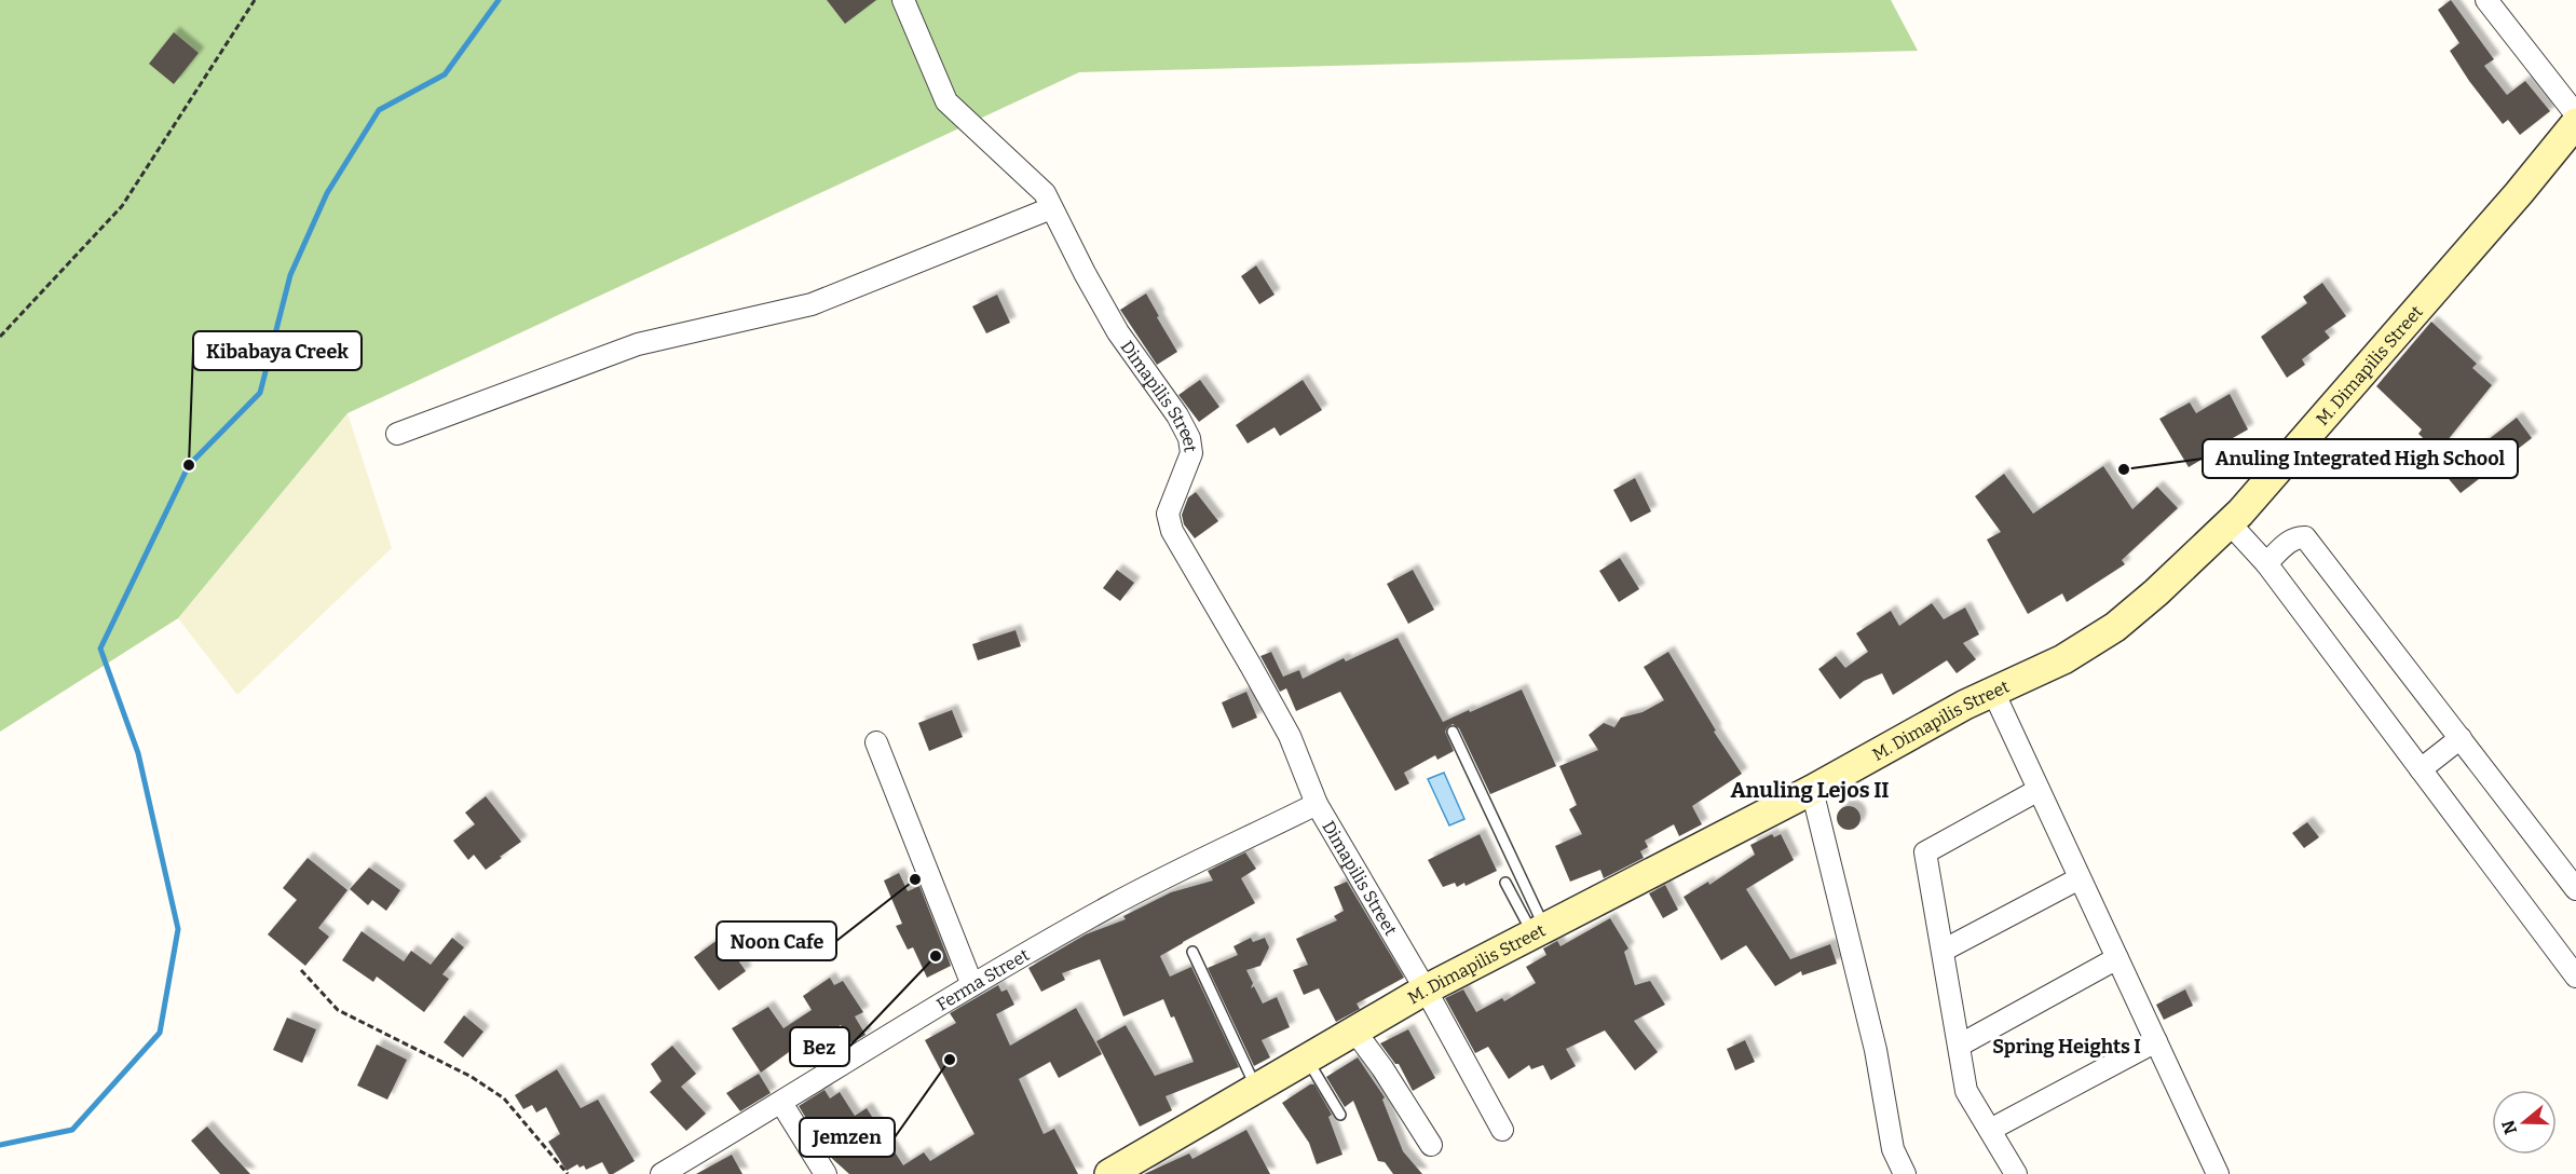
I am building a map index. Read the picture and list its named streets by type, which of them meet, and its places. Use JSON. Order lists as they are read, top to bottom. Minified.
{"streets":{"main road":["M. Dimapilis Street"],"street":["Dimapilis Street","Ferma Street"]},"crossings":[["M. Dimapilis Street","Dimapilis Street"],["Dimapilis Street","Ferma Street"]],"districts":["Anuling Lejos II","Spring Heights I"],"places":["Kibabaya Creek","Anuling Integrated High School","Noon Cafe","Bez","Jemzen"],"north":"left"}
